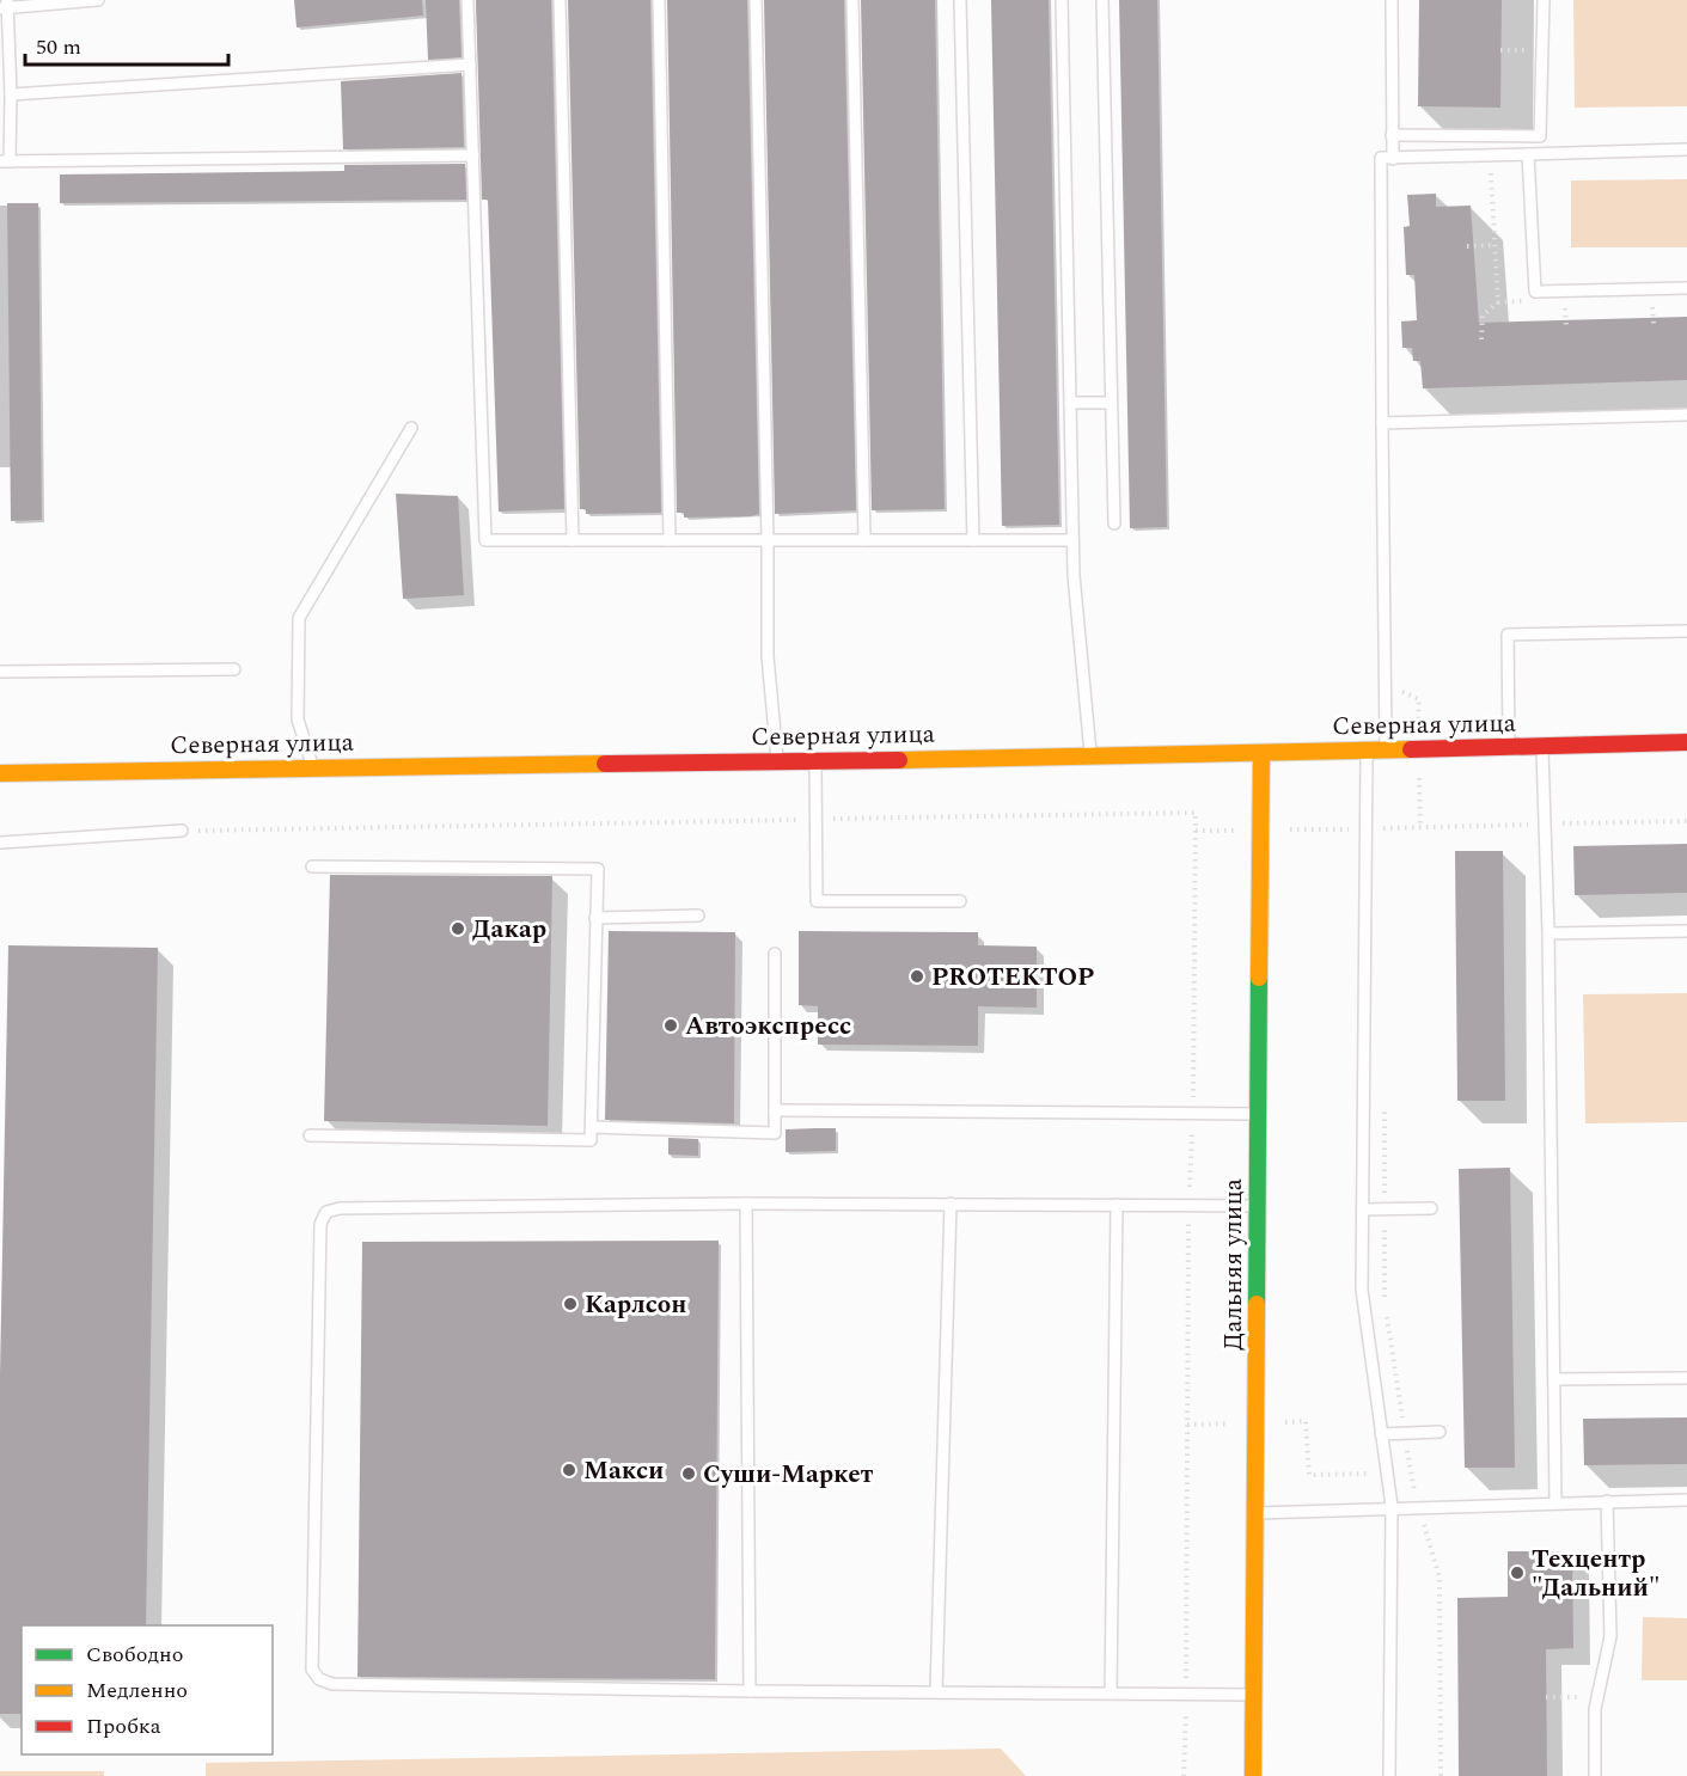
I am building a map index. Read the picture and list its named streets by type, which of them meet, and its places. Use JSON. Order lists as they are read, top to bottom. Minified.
{"streets":{"street":["Северная улица","Дальняя улица"]},"crossings":[["Северная улица","Дальняя улица"]],"places":["Дакар","PROТЕКТОР","Автоэкспресс","Карлсон","Макси","Суши-Маркет","Техцентр \"Дальний\""],"legend":["Свободно","Медленно","Пробка"],"scale_bar":"50 m"}
